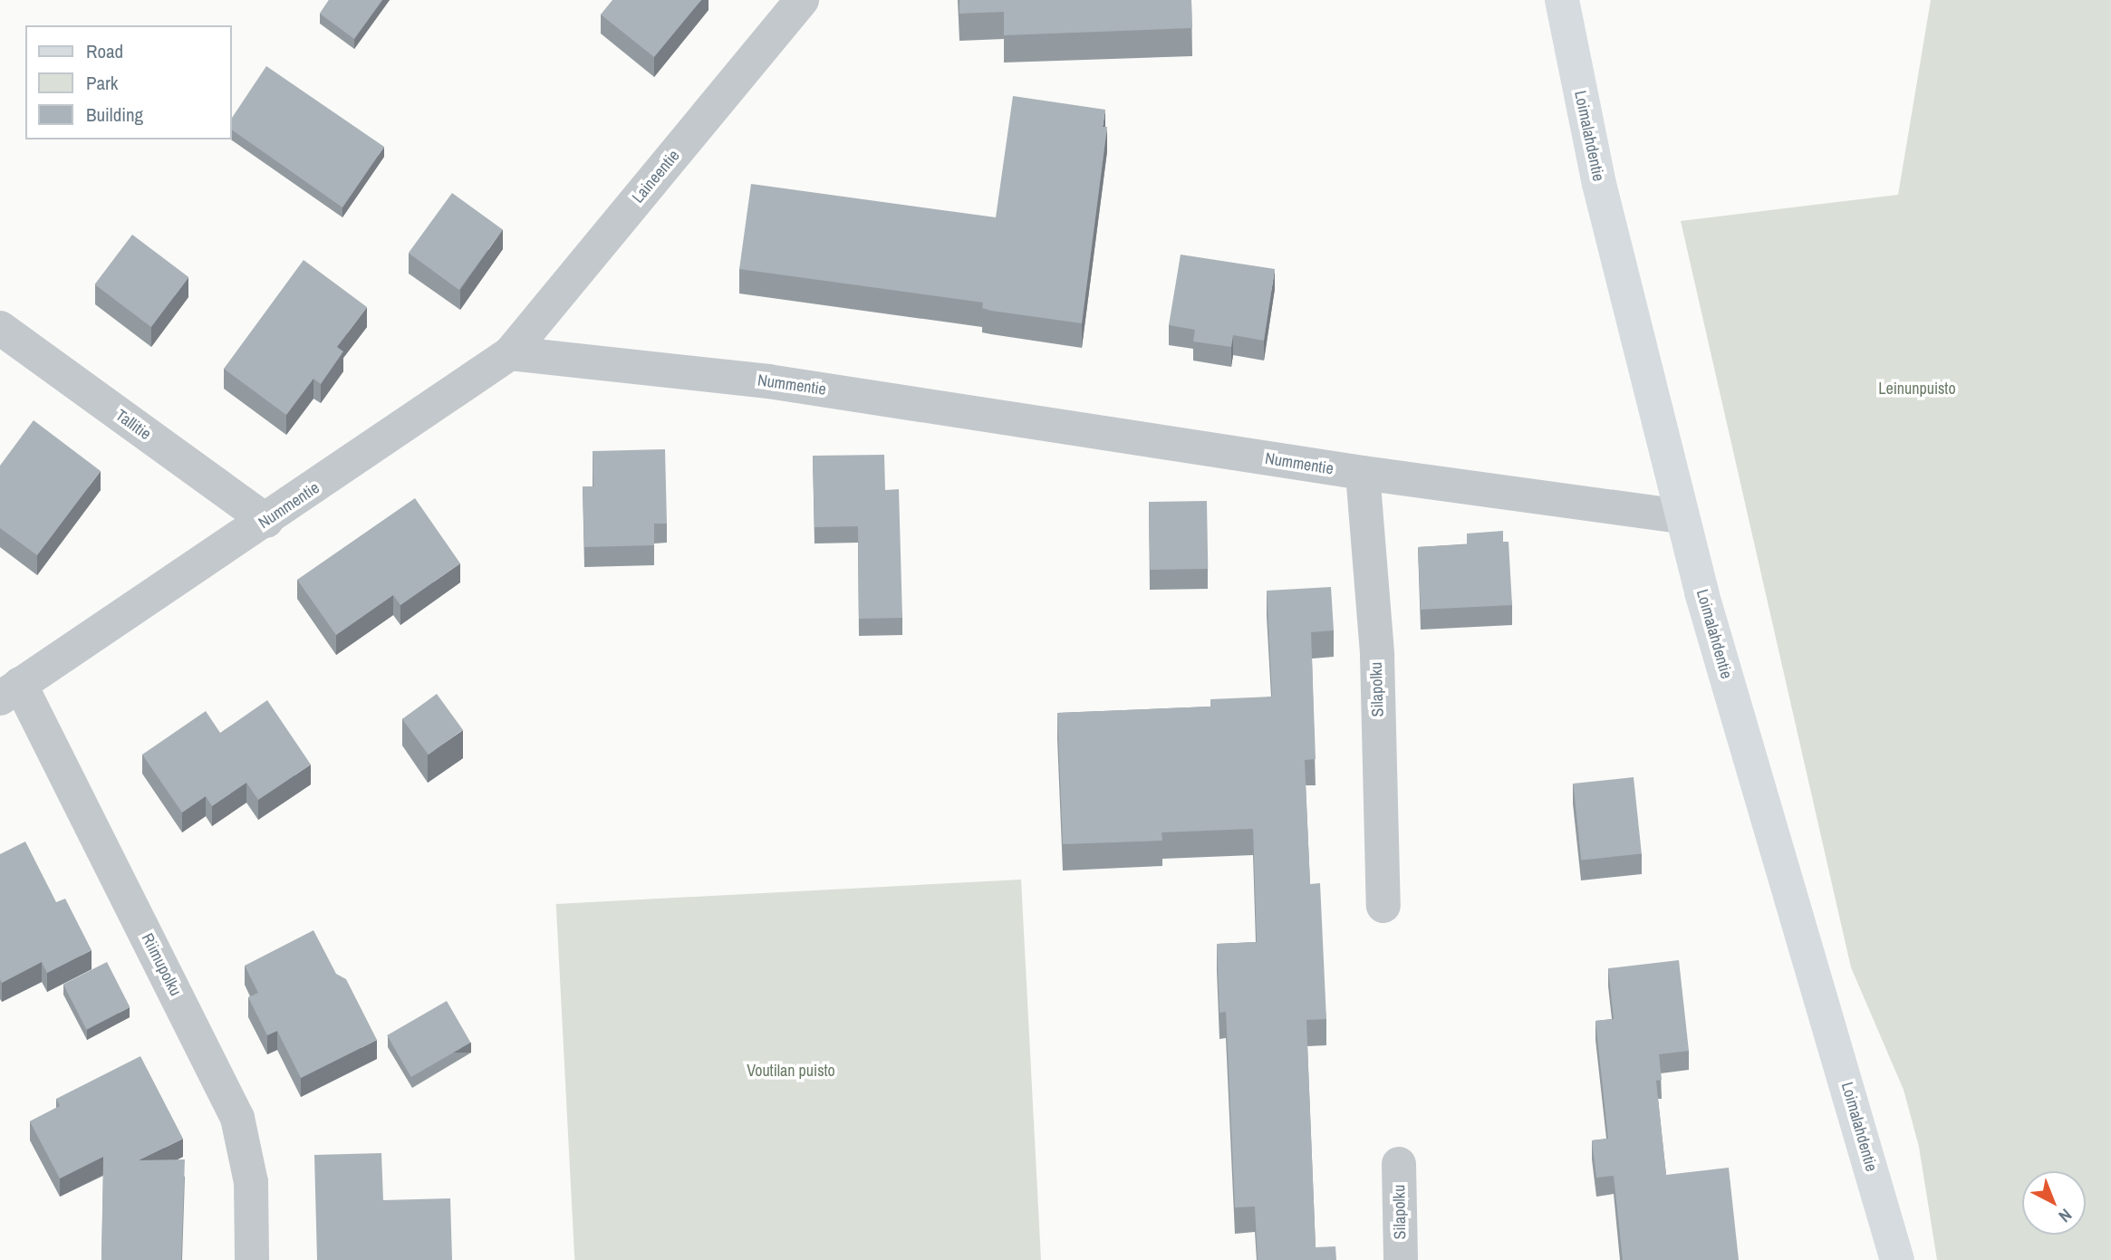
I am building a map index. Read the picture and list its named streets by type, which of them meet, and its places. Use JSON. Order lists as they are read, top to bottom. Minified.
{"streets":{"street":["Loimalahdentie","Laineentie","Nummentie","Tallitie","Silapolku","Riimupolku"]},"crossings":[["Loimalahdentie","Nummentie"],["Laineentie","Nummentie"],["Nummentie","Tallitie"],["Nummentie","Silapolku"],["Nummentie","Riimupolku"]],"parks":["Leinunpuisto","Voutilan puisto"],"legend":["Road","Park","Building"],"north":"bottom right"}
